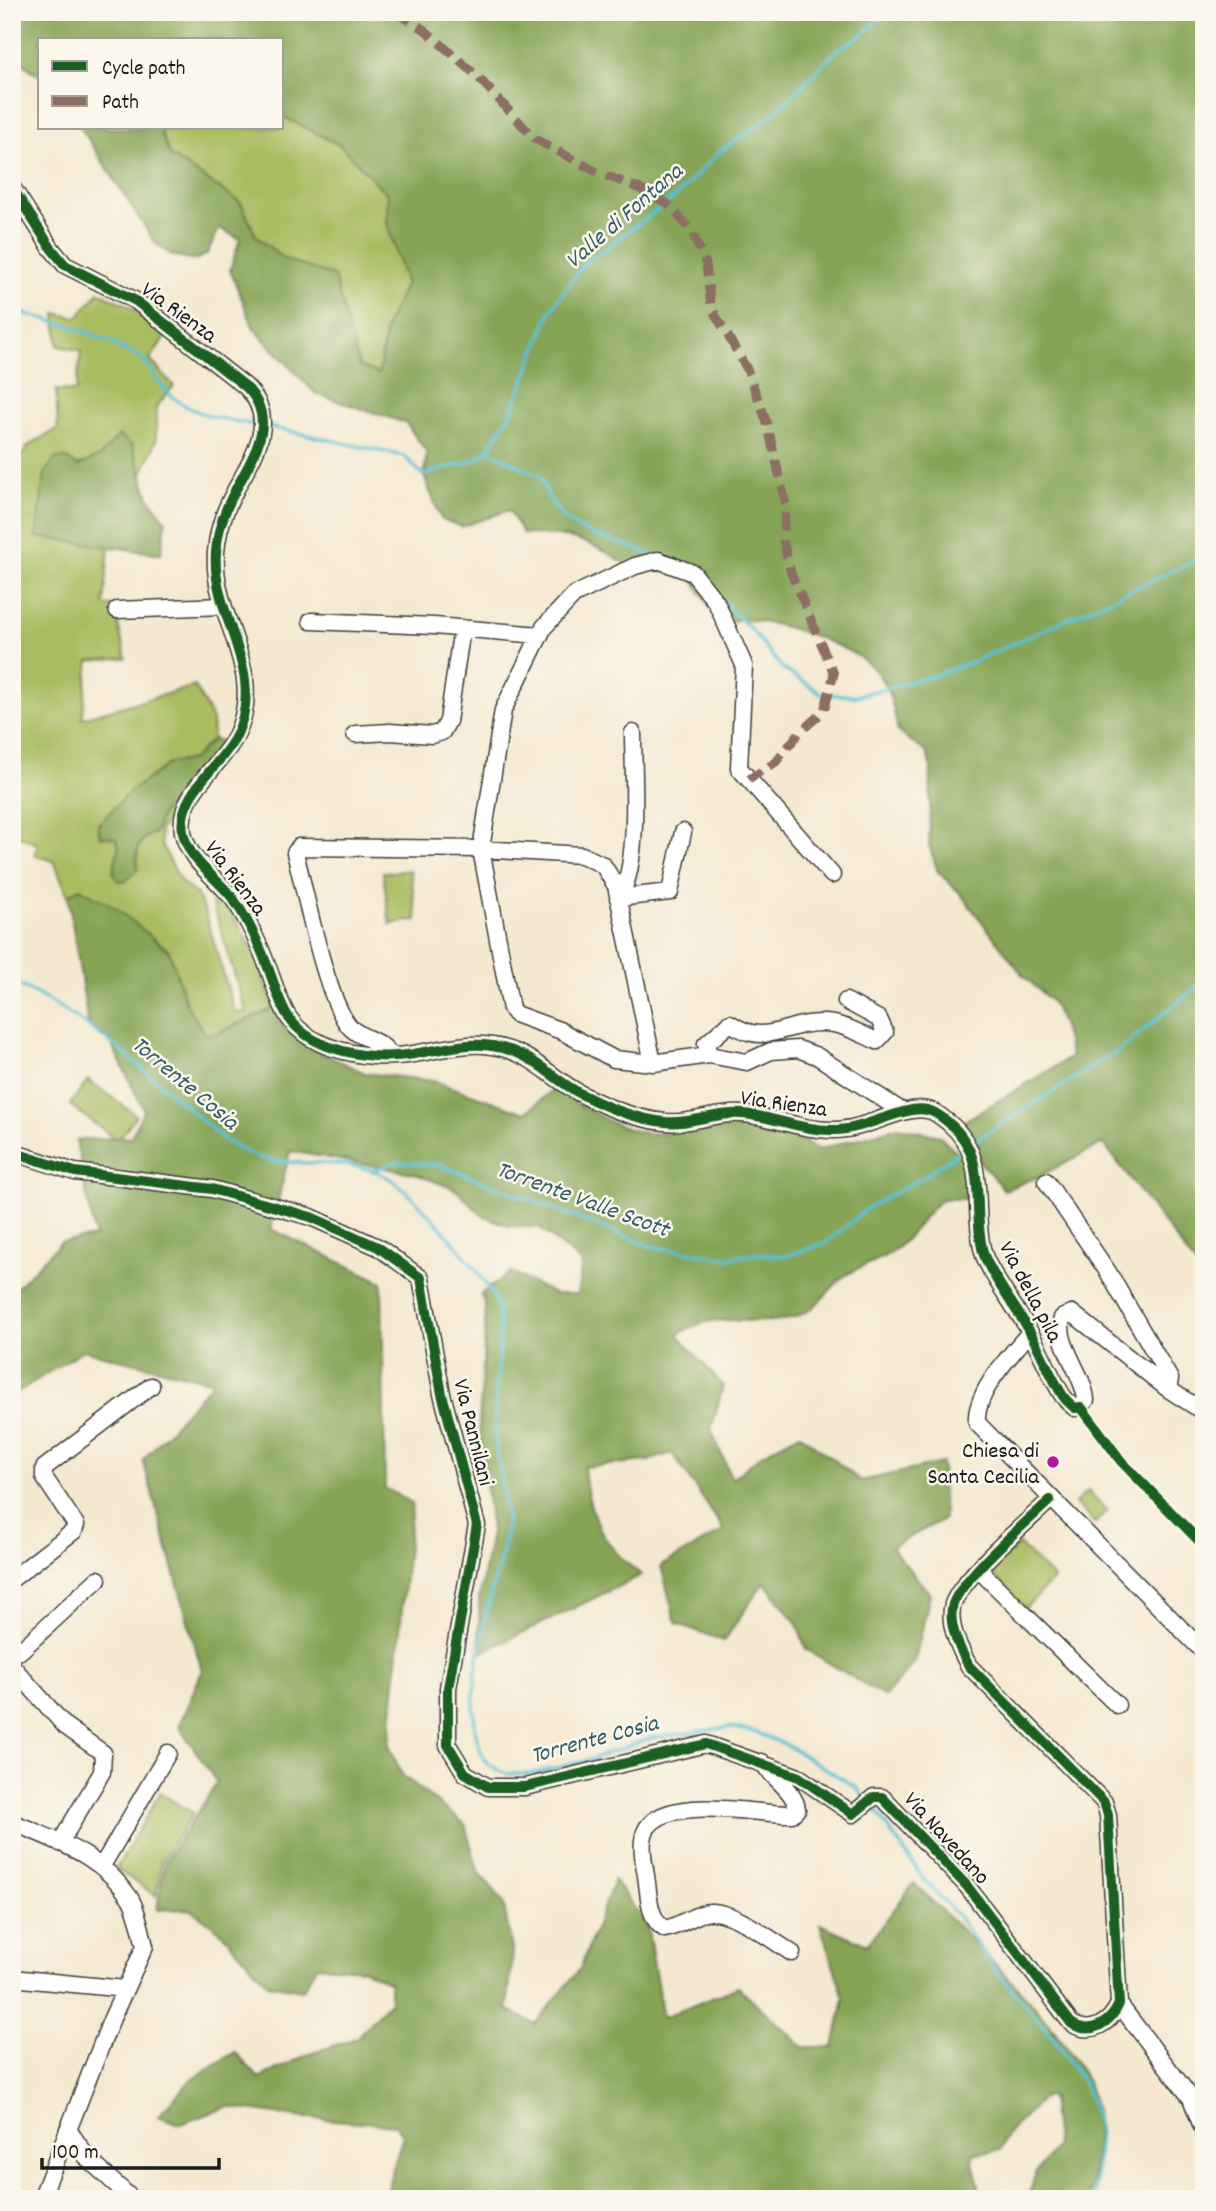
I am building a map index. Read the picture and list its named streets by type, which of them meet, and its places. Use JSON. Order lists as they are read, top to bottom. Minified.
{"streets":{"street":["Via Rienza","Via della pila","Via Pannilani","Via Navedano"]},"crossings":[["Via Rienza","Via della pila"],["Via Pannilani","Via Navedano"]],"water":["Valle di Fontana","Torrente Cosia","Torrente Valle Scott"],"places":["Chiesa di Santa Cecilia"],"legend":["Cycle path","Path"],"scale_bar":"100 m"}
